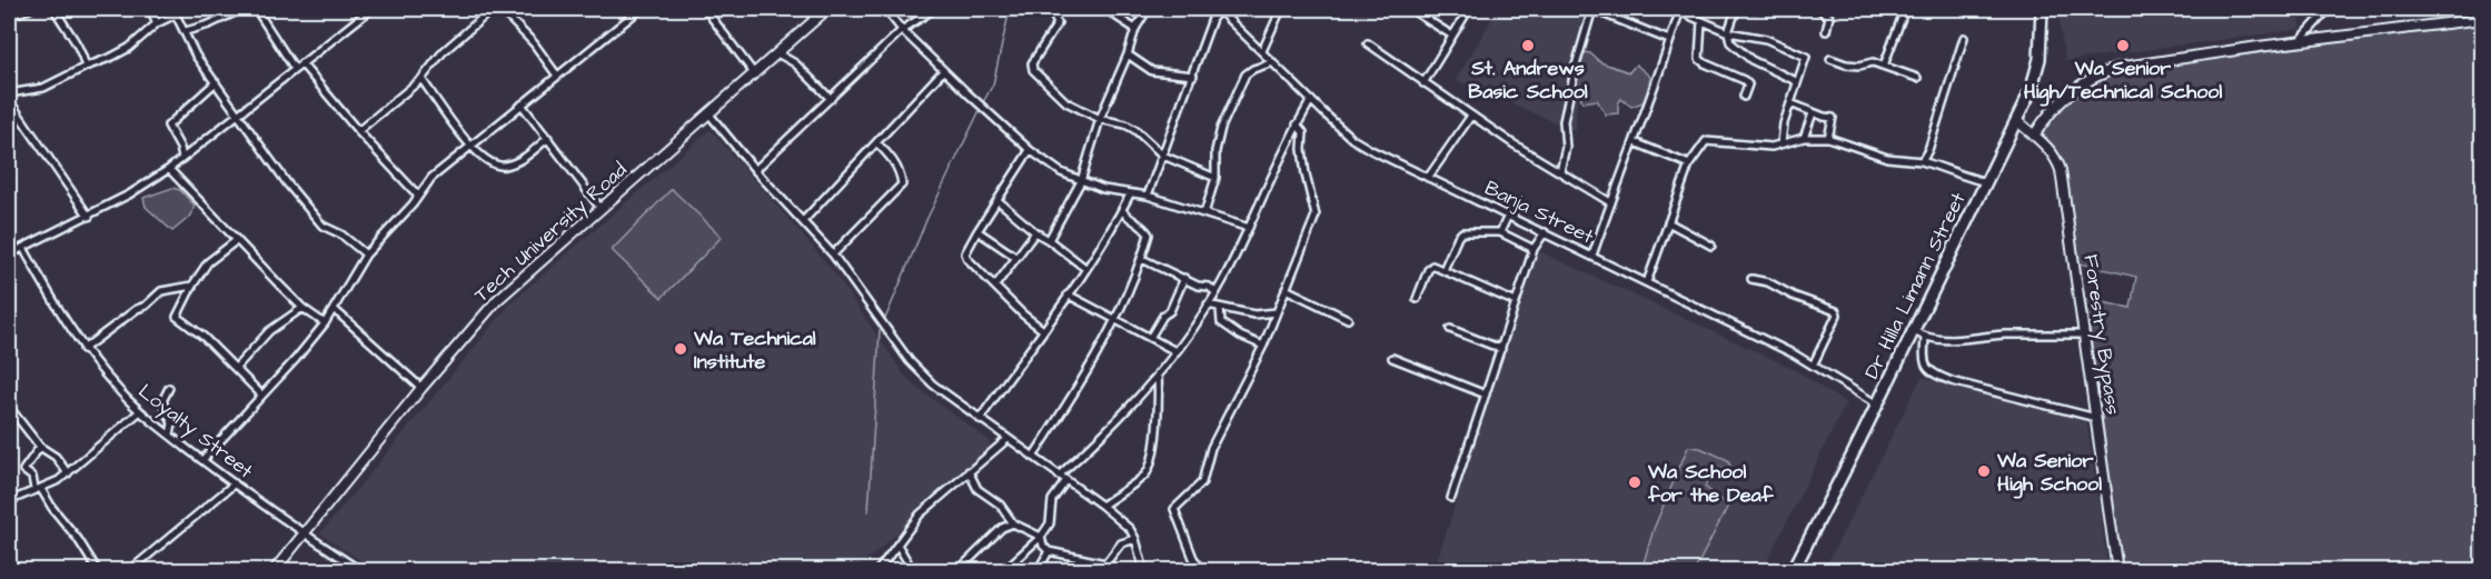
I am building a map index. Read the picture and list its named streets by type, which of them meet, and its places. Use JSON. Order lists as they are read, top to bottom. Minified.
{"streets":{"highway":["Dr Hilla Limann Street"],"street":["Banja Street","Tech University Road","Forestry Bypass","Loyalty Street"]},"crossings":[["Banja Street","Dr Hilla Limann Street"],["Tech University Road","Loyalty Street"],["Dr Hilla Limann Street","Forestry Bypass"]],"places":["St. Andrews Basic School","Wa Senior High/Technical School","Wa Technical Institute","Wa Senior High School","Wa School for the Deaf"]}
